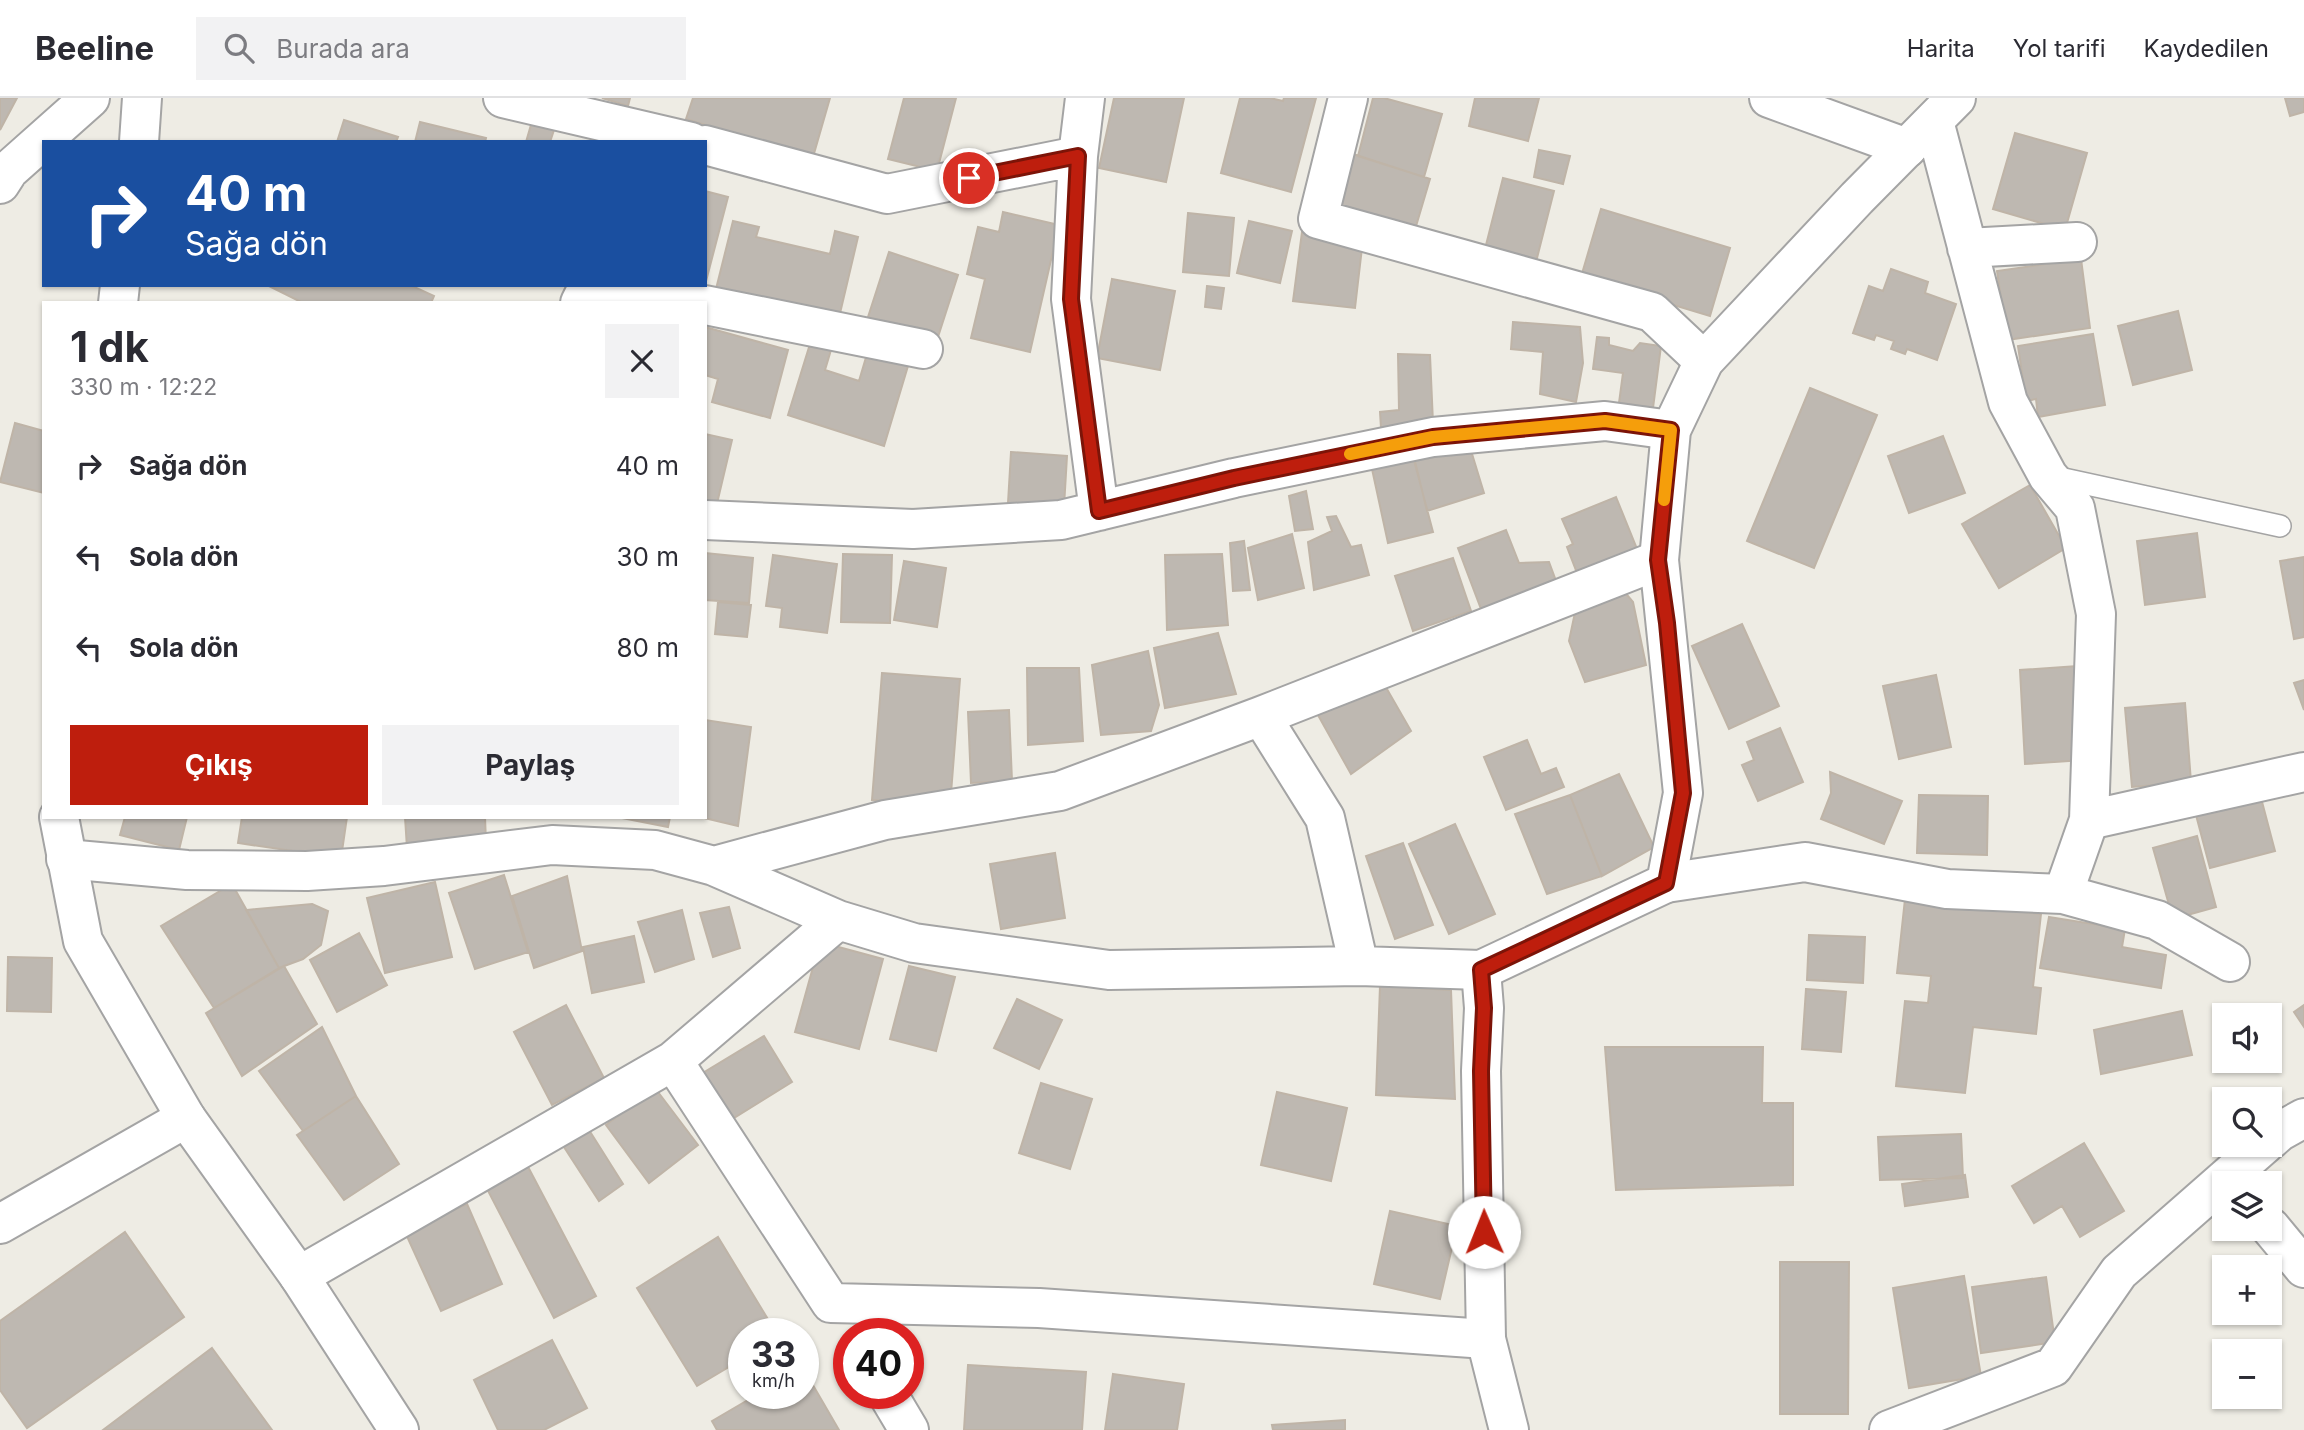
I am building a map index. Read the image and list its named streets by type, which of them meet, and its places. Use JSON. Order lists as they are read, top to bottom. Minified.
{"page":{"header":"Beeline","search":"Burada ara","nav":["Harita","Yol tarifi","Kaydedilen"],"turn":["40 m","Sağa dön"],"heading":["1 dk","330 m · 12:22"],"list":[{"name":"Sağa dön","value":"40 m"},{"name":"Sola dön","value":"30 m"},{"name":"Sola dön","value":"80 m"}],"buttons":["Çıkış","Paylaş"],"map_buttons":["+","−"],"speed":"33 km/h","limit":"40"}}
